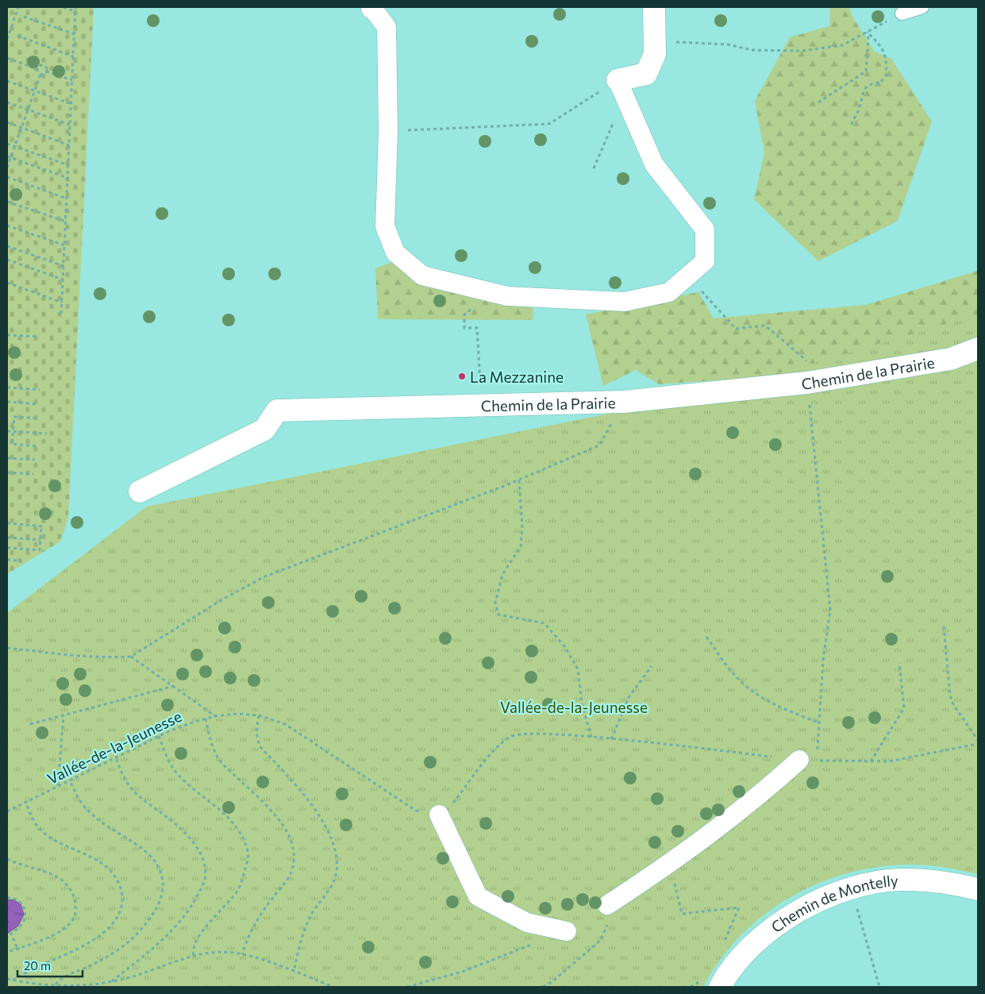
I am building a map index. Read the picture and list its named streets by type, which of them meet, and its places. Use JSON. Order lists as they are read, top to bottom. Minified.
{"streets":{"street":["Chemin de la Prairie","Chemin de Montelly"],"path":["Vallée-de-la-Jeunesse"]},"parks":["Vallée-de-la-Jeunesse"],"places":["La Mezzanine"],"scale_bar":"20 m"}
